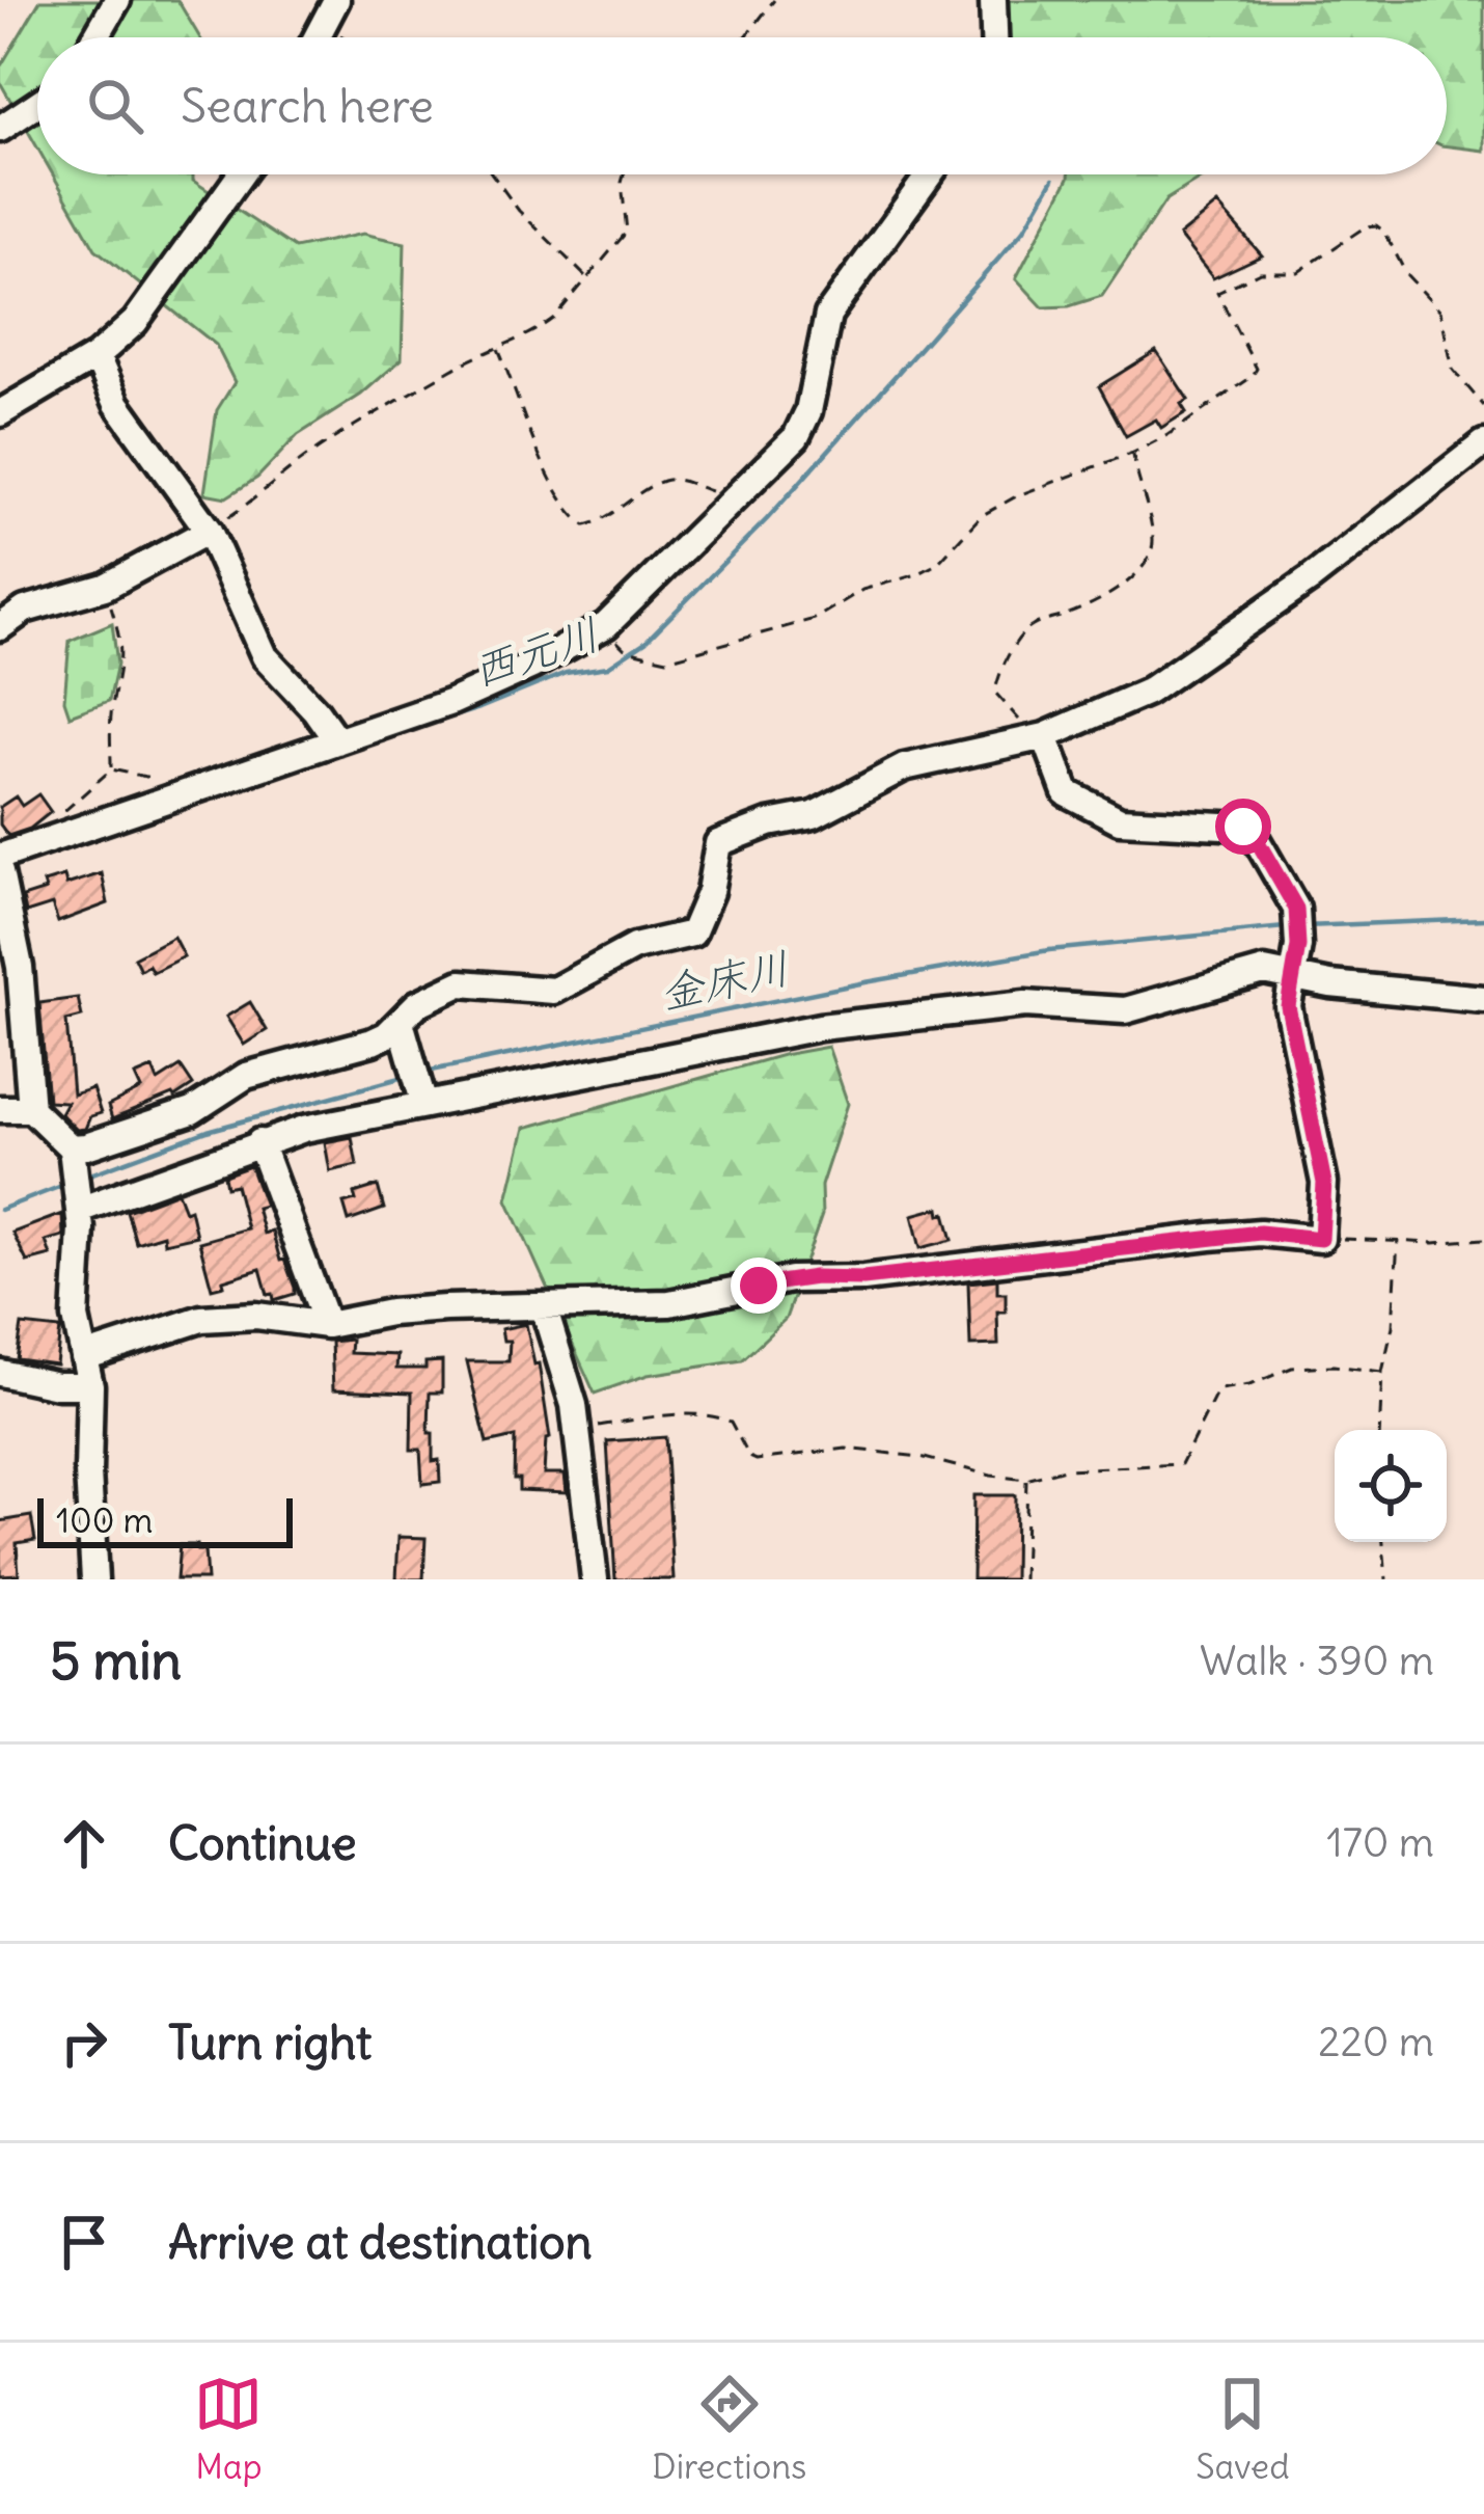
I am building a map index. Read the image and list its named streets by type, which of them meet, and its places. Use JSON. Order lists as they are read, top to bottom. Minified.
{"water":["西元川","金床川"],"scale_bar":"100 m","page":{"search":"Search here","scale":"100 m","heading":["5 min","Walk · 390 m"],"list":[["Continue","170 m"],["Turn right","220 m"],"Arrive at destination"],"nav":["Map","Directions","Saved"]}}
